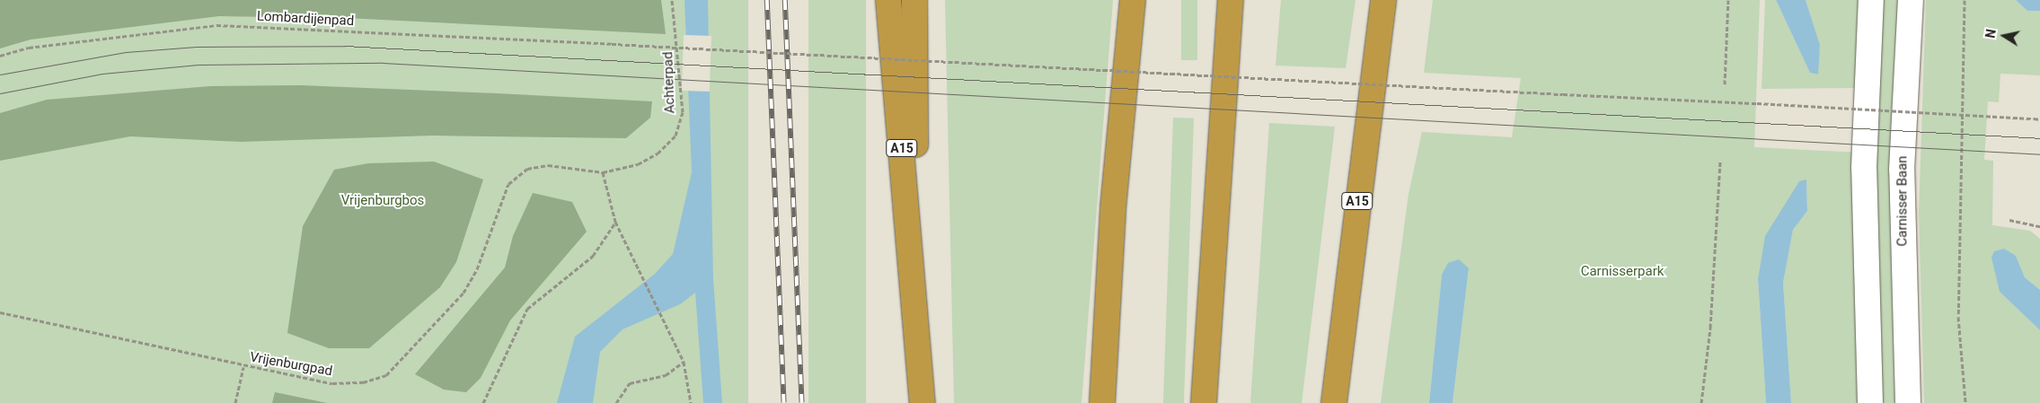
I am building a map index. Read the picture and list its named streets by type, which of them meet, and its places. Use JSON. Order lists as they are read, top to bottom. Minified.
{"streets":{"highway":["A15"],"main road":["Carnisser Baan"],"path":["Lombardijenpad","Achterpad","Vrijenburgpad"]},"crossings":[["Achterpad","Vrijenburgpad"]],"parks":["Vrijenburgbos","Carnisserpark"],"north":"left"}
